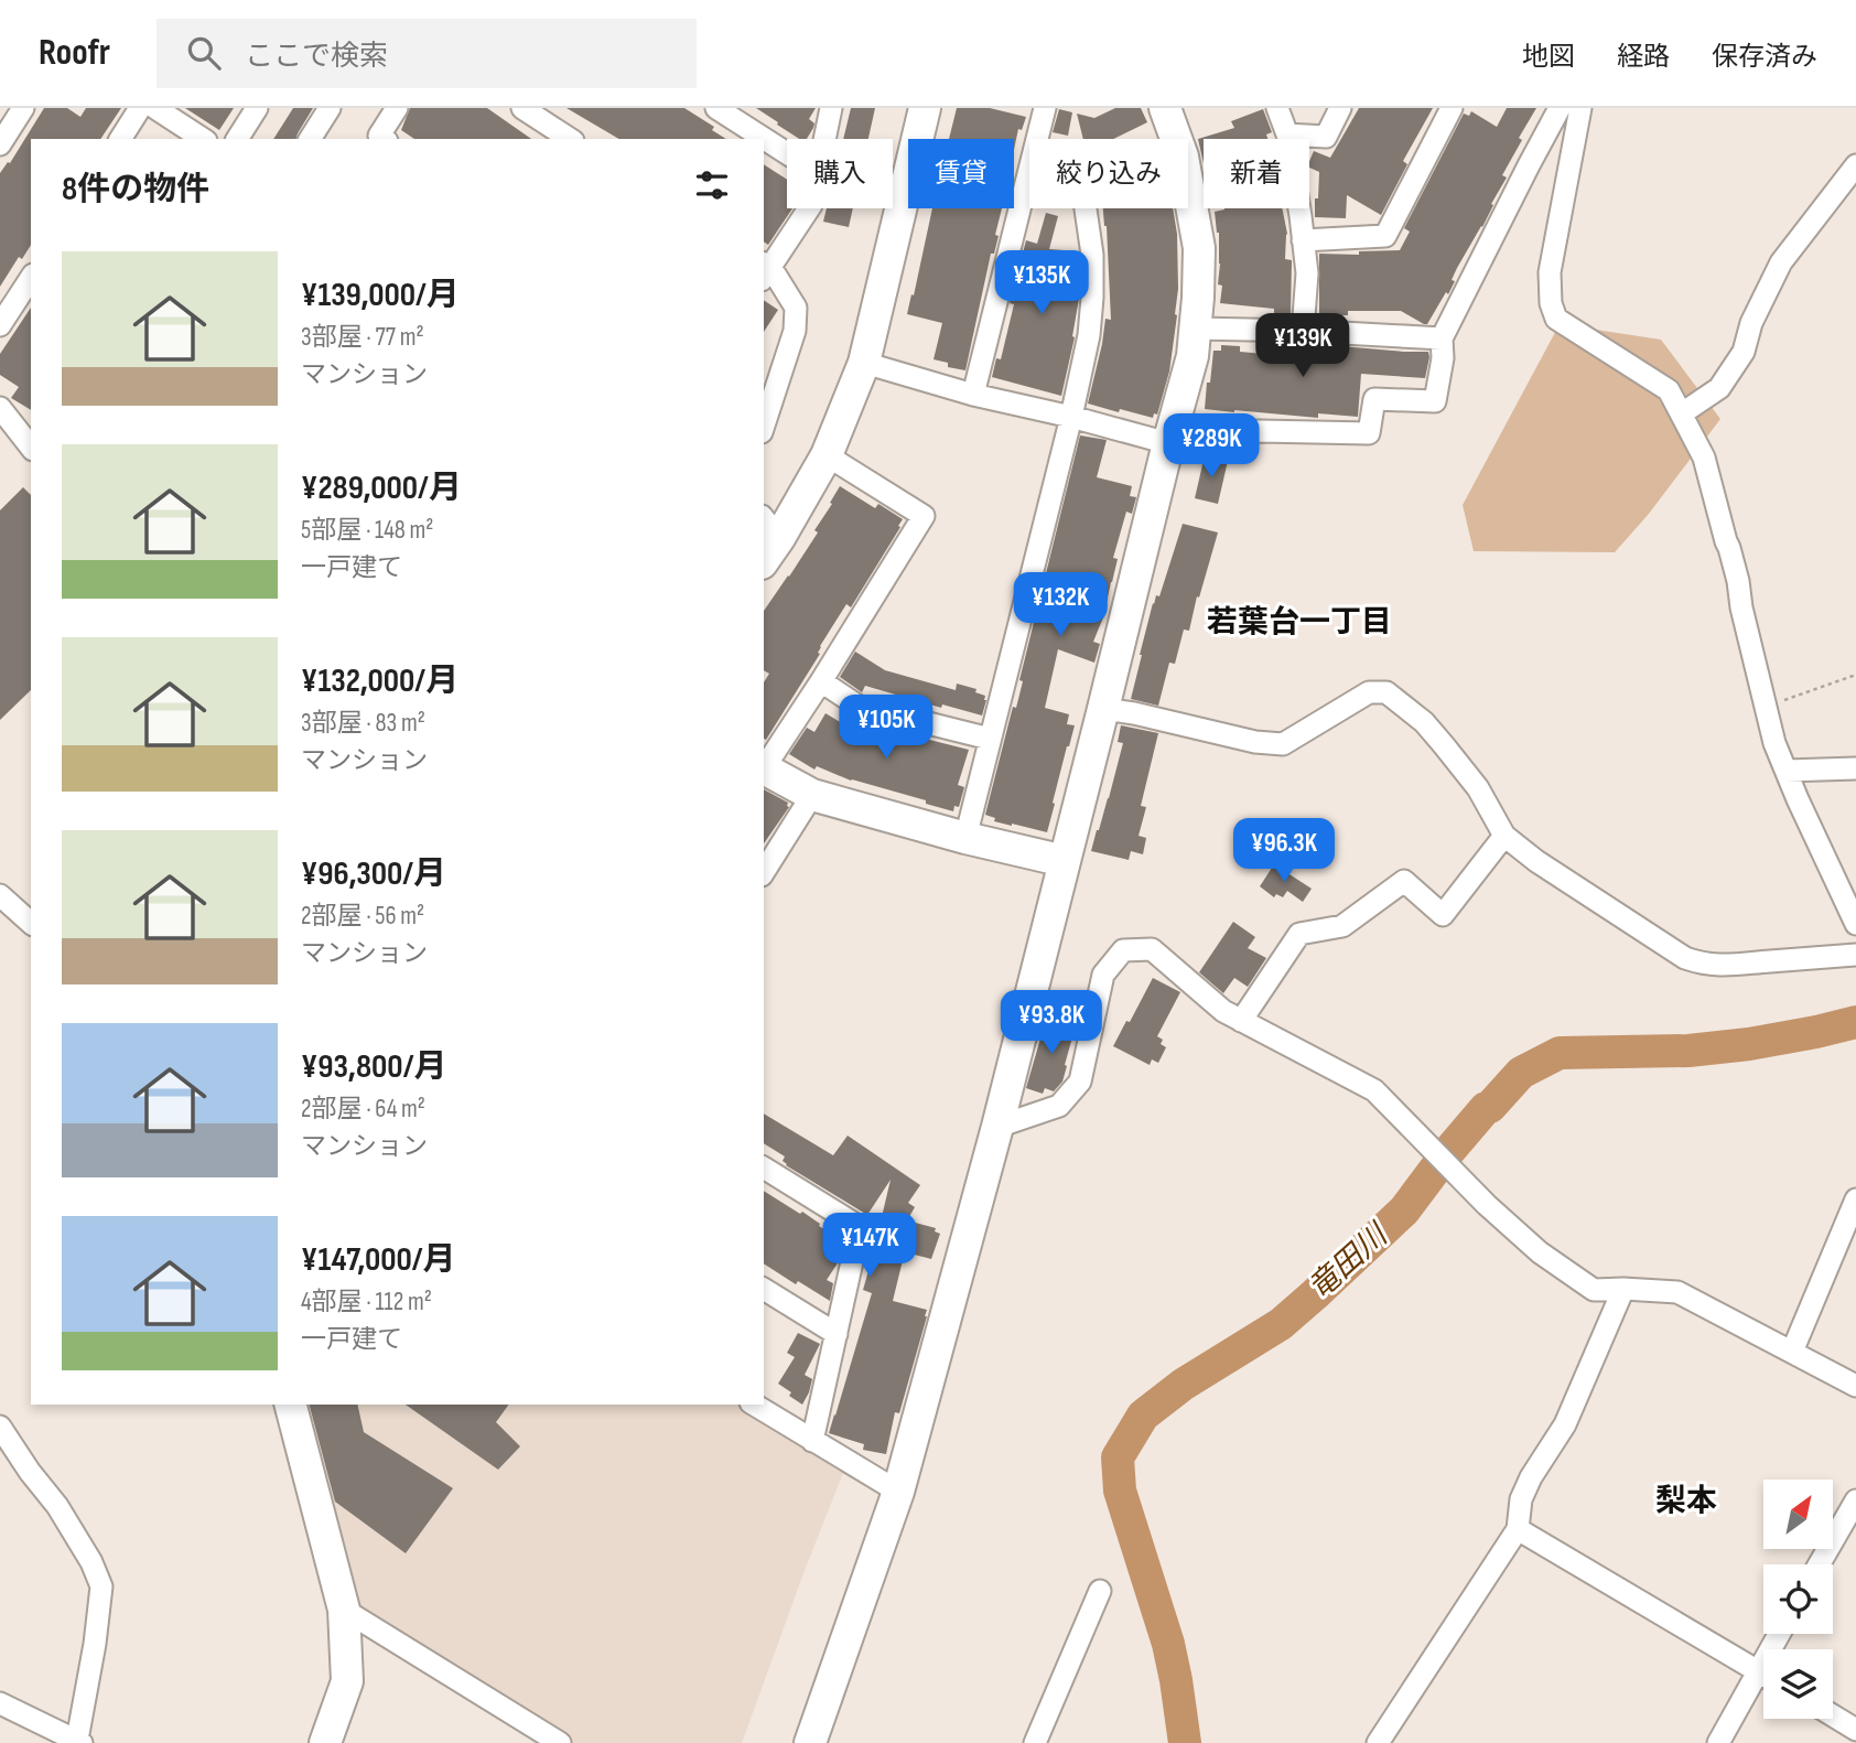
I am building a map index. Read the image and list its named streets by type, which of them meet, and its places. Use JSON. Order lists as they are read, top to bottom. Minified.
{"districts":["若葉台一丁目","梨本"],"water":["竜田川"],"north":"top right","page":{"header":"Roofr","search":"ここで検索","nav":["地図","経路","保存済み"],"chip":["購入","賃貸","絞り込み","新着"],"heading":"8件の物件","list":[{"name":"¥139,000/月","note":"3部屋 · 77 m² · マンション"},{"name":"¥289,000/月","note":"5部屋 · 148 m² · 一戸建て"},{"name":"¥132,000/月","note":"3部屋 · 83 m² · マンション"},{"name":"¥96,300/月","note":"2部屋 · 56 m² · マンション"},{"name":"¥93,800/月","note":"2部屋 · 64 m² · マンション"},{"name":"¥147,000/月","note":"4部屋 · 112 m² · 一戸建て"}],"price":["¥135K","¥139K","¥289K","¥132K","¥105K","¥96.3K","¥93.8K","¥147K"]}}
